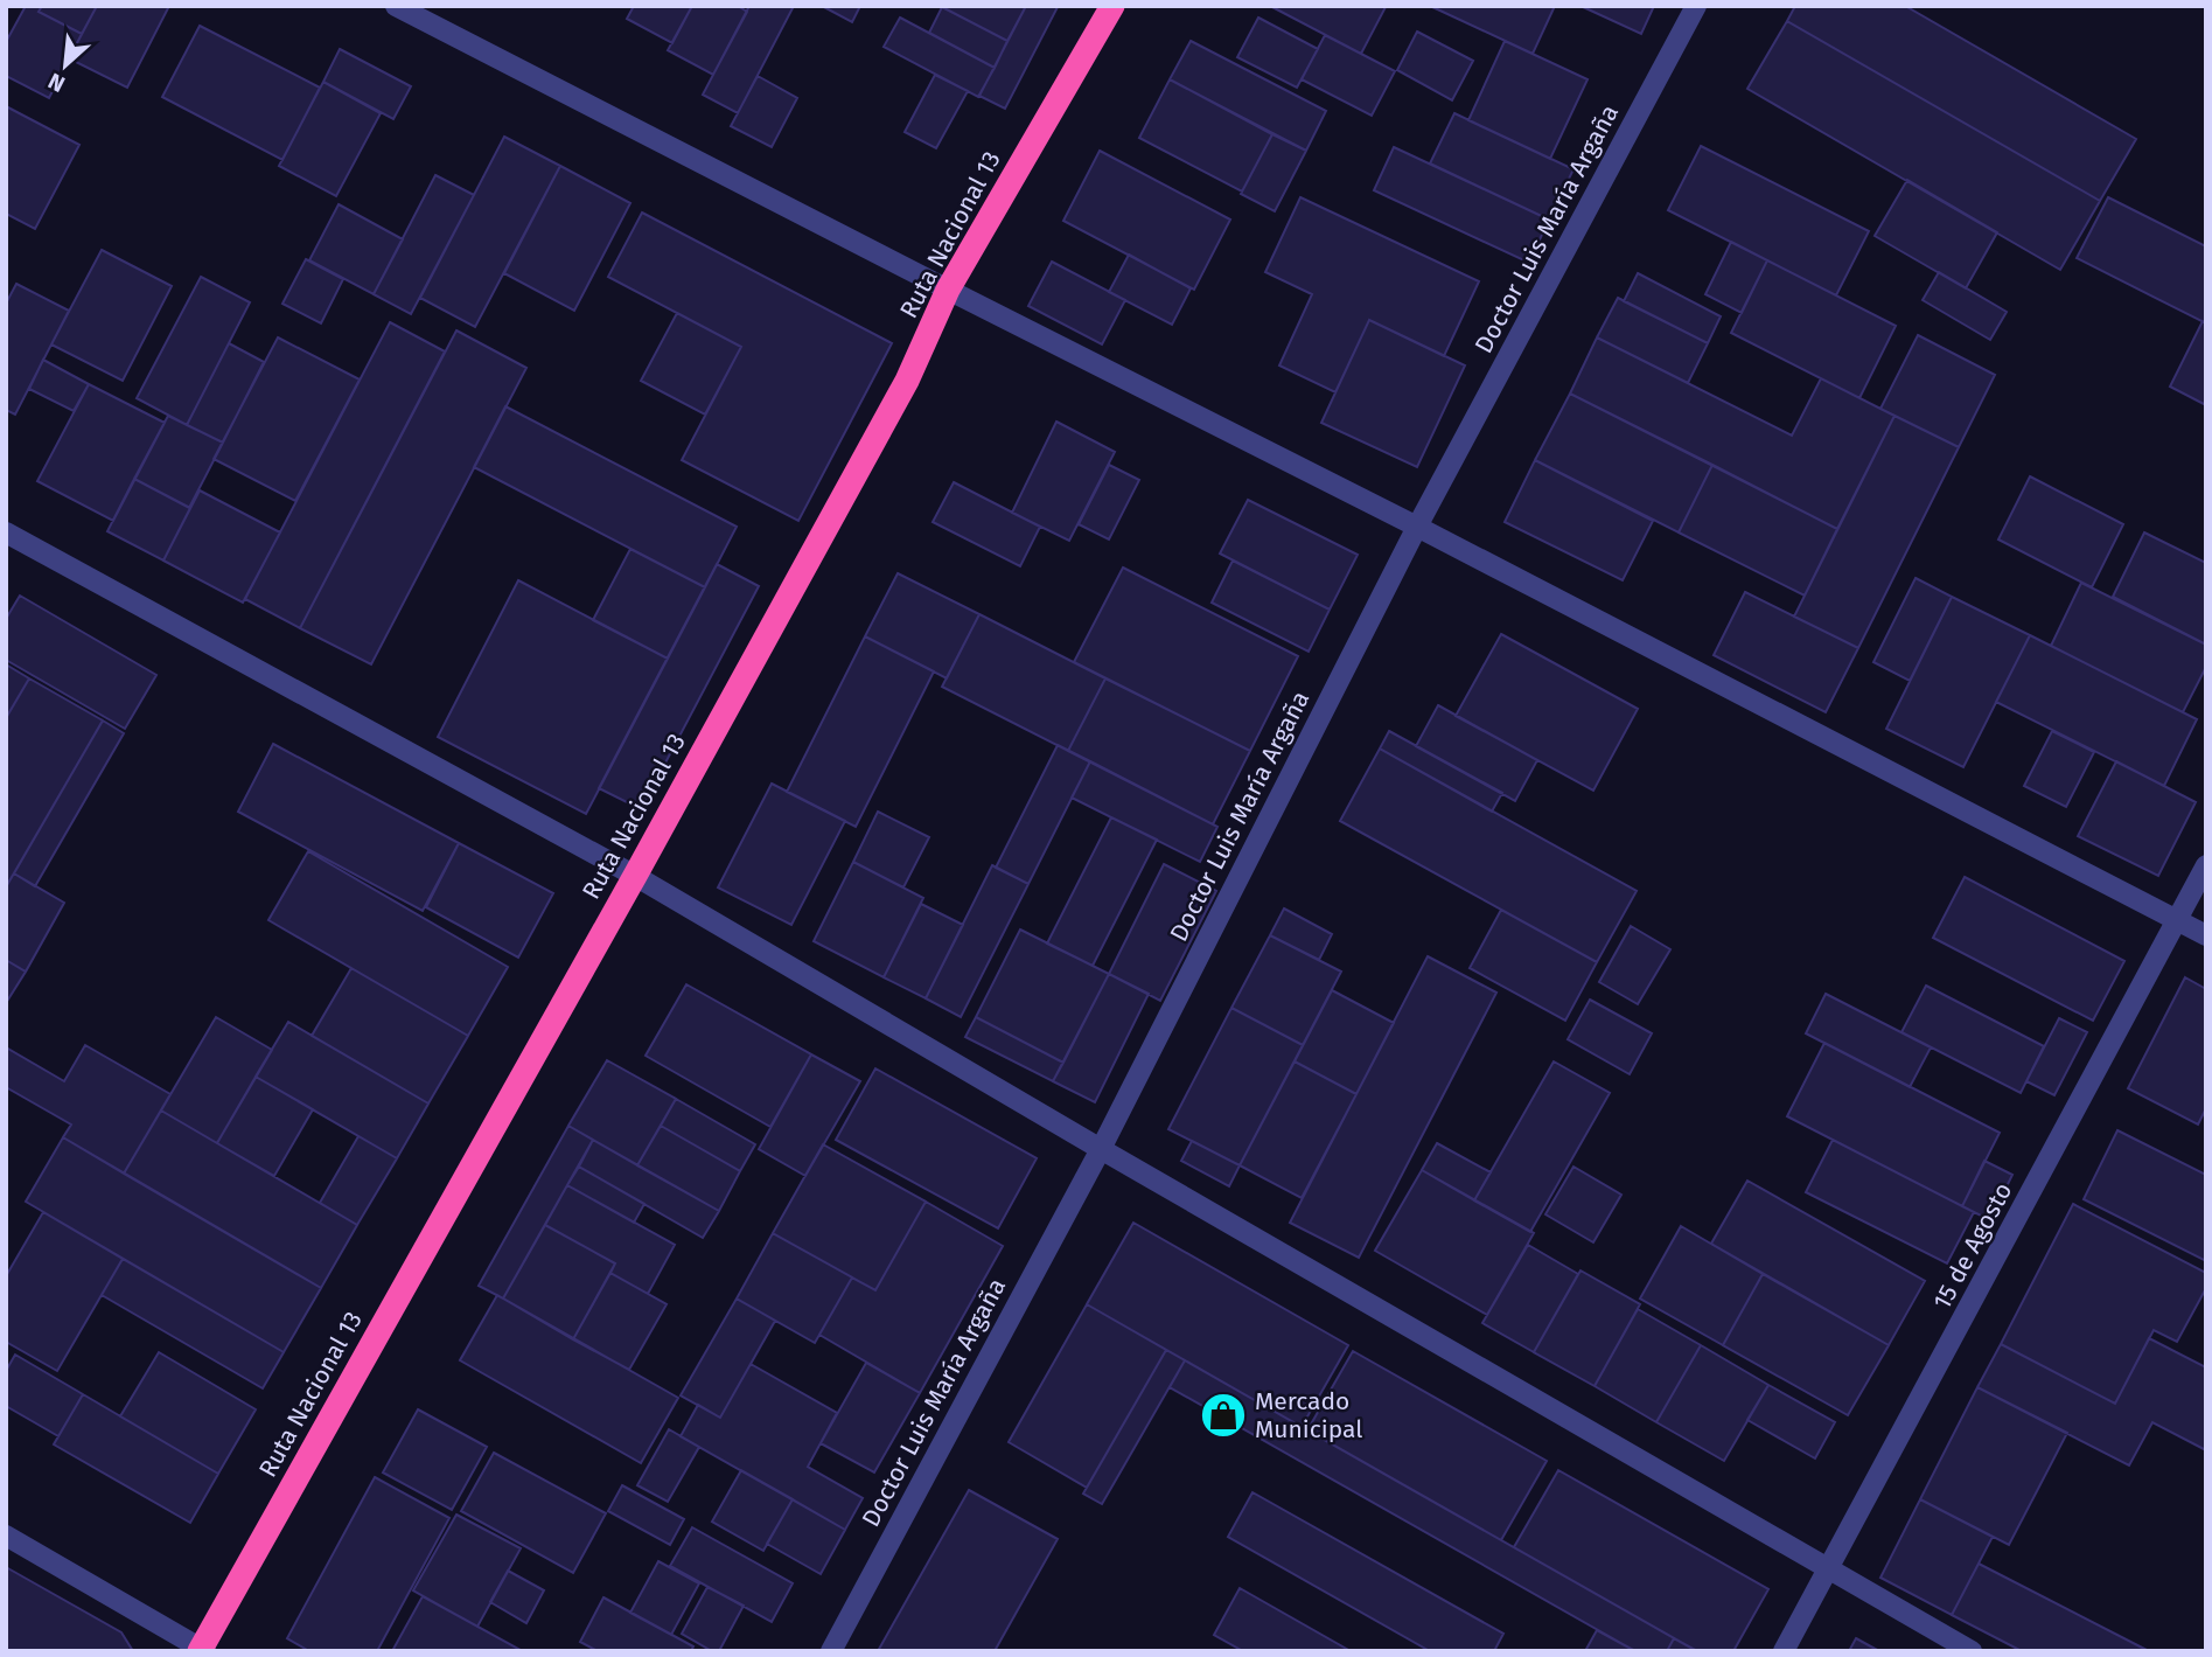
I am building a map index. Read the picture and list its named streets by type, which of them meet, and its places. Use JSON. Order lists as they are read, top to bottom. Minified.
{"streets":{"highway":["Ruta Nacional 13"],"street":["Doctor Luis María Argaña","15 de Agosto"]},"places":{"shop":["Mercado Municipal"]},"north":"bottom left"}
